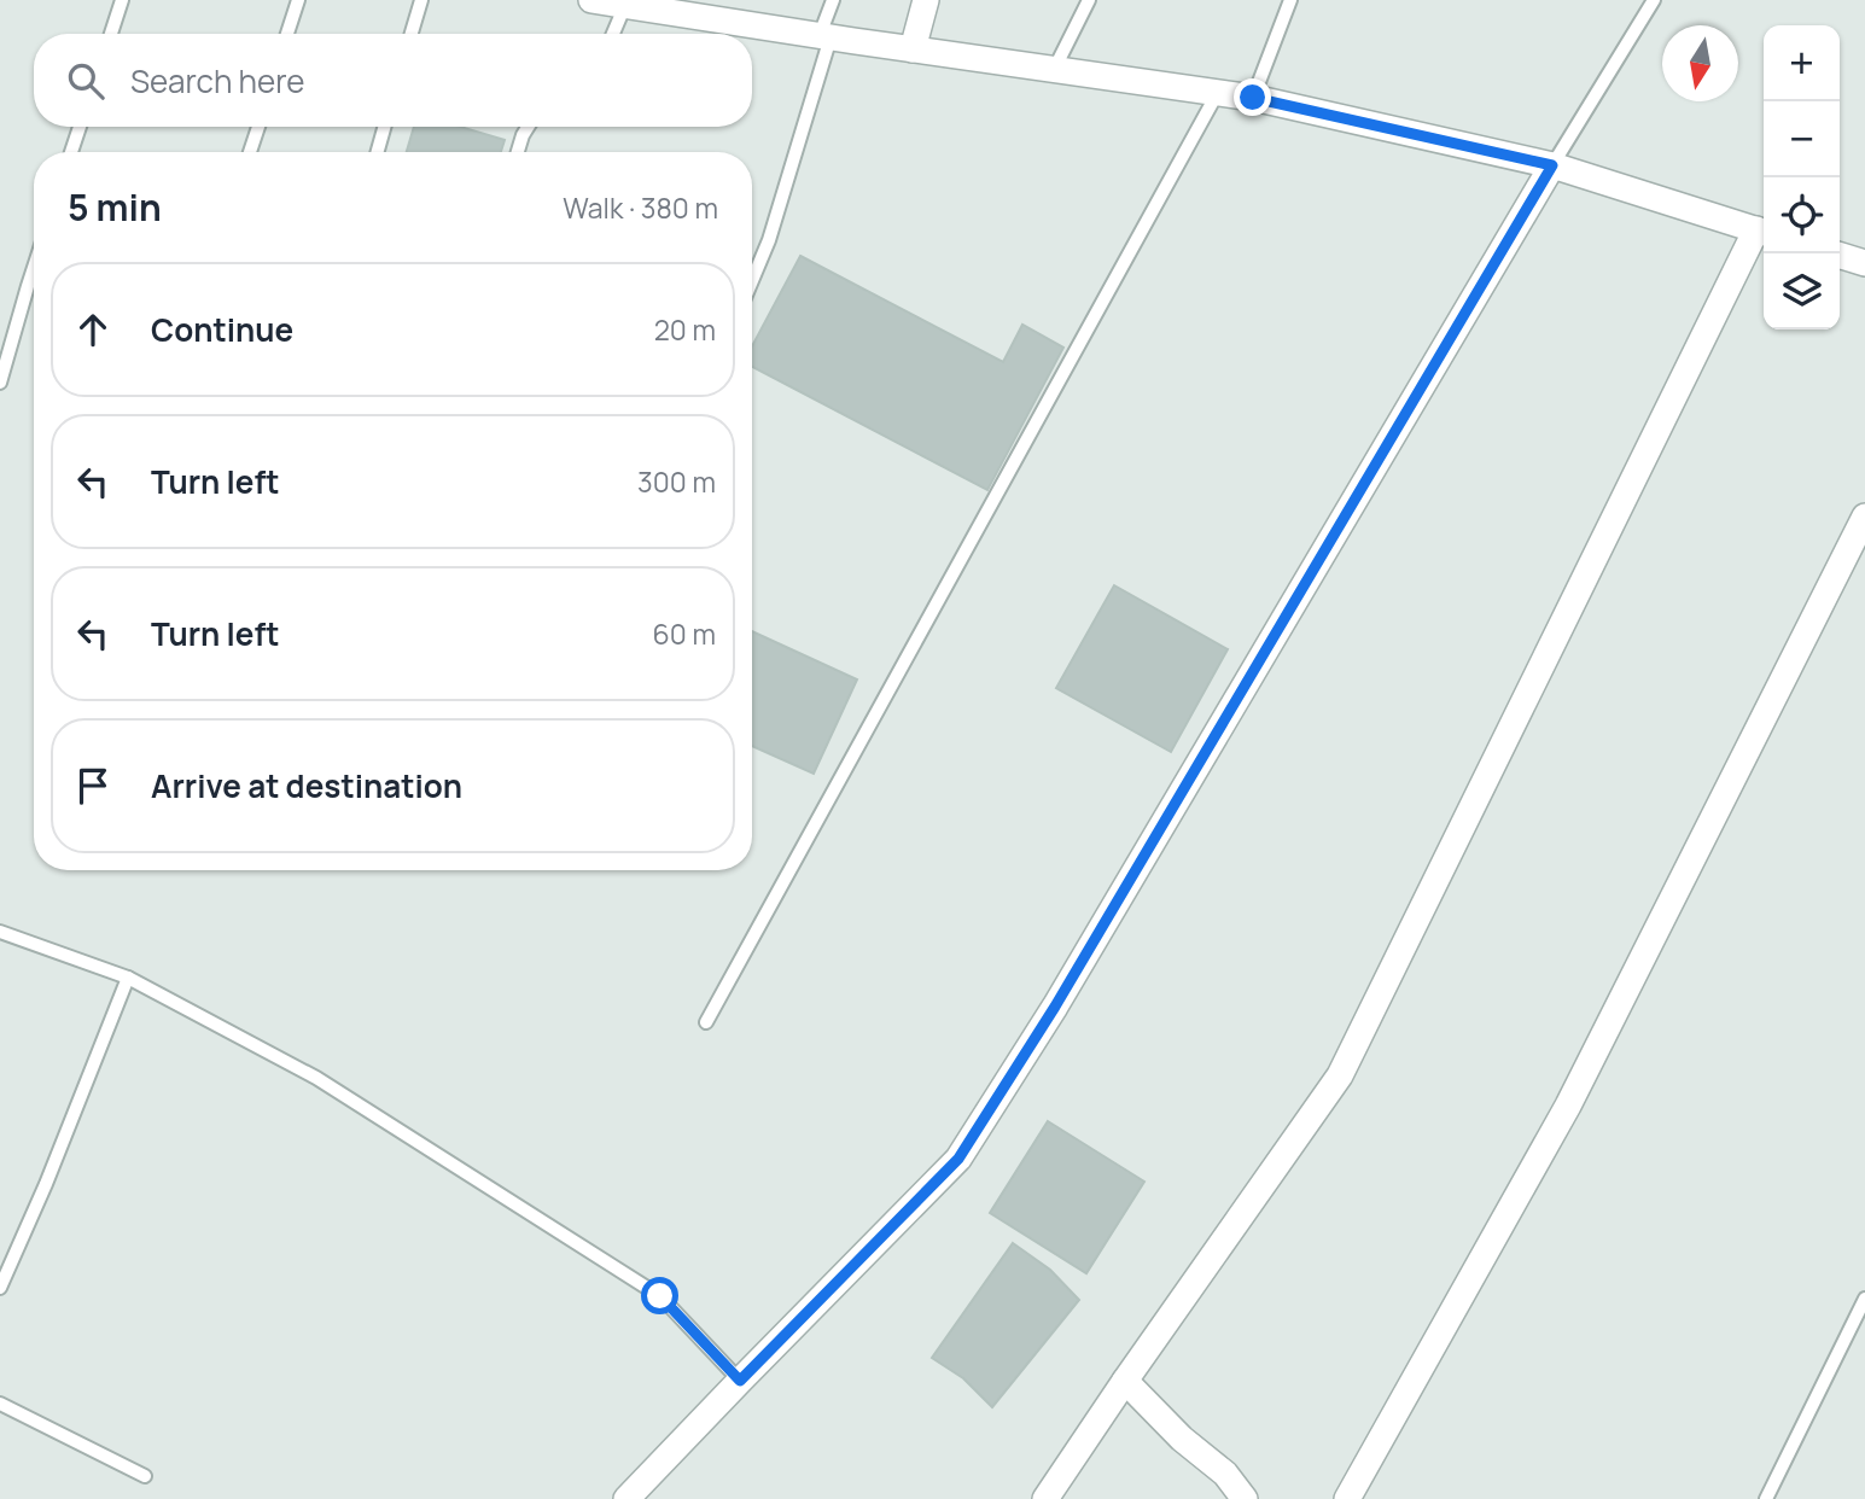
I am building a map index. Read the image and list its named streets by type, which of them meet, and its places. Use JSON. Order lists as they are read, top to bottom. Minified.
{"north":"bottom","page":{"map_buttons":["+","−"],"search":"Search here","heading":["5 min","Walk · 380 m"],"list":[["Continue","20 m"],["Turn left","300 m"],["Turn left","60 m"],"Arrive at destination"]}}
